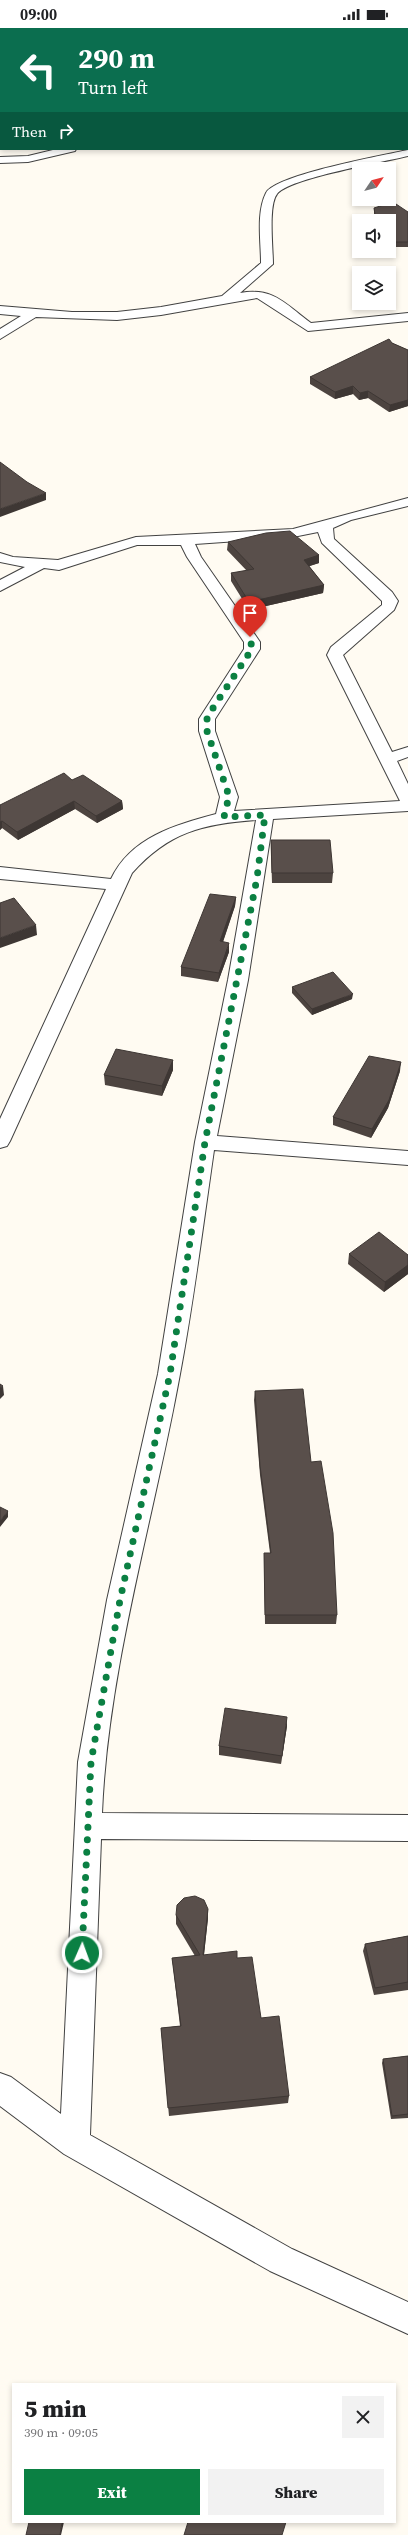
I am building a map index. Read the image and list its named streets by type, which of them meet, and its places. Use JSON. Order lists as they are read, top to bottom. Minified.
{"north":"top right","page":{"status":"09:00","turn":["290 m","Turn left"],"then":"Then","heading":["5 min","390 m · 09:05"],"buttons":["Exit","Share"]}}
